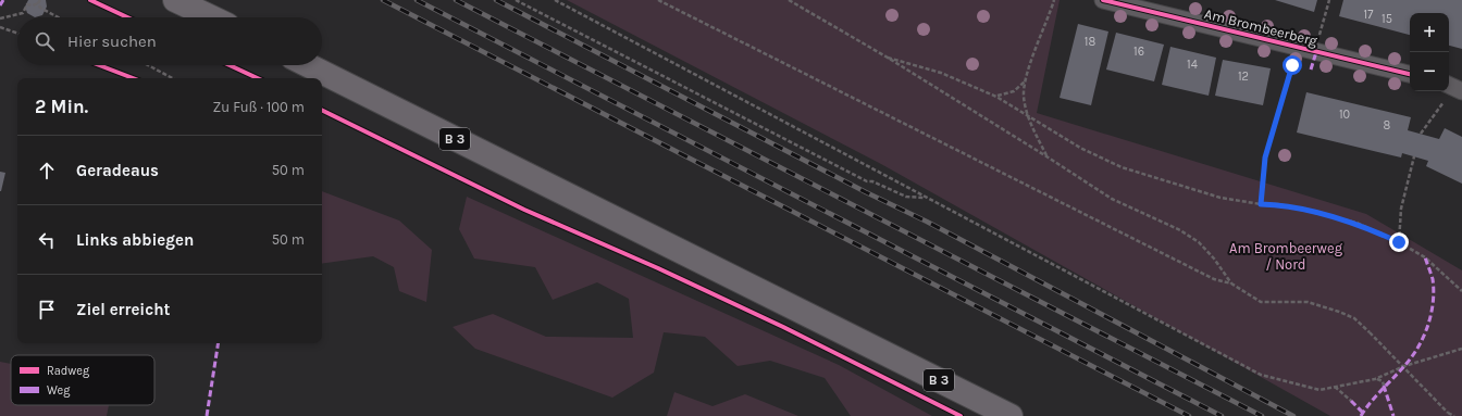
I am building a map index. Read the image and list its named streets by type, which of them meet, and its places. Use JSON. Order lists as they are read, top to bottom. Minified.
{"streets":{"main road":["B 3"],"street":["Am Brombeerberg"]},"parks":["Am Brombeerweg / Nord"],"house_numbers":["17","15","18","16","14","12","10","8"],"legend":["Radweg","Weg"],"page":{"map_buttons":["+","−"],"search":"Hier suchen","heading":["2 Min.","Zu Fuß · 100 m"],"list":[["Geradeaus","50 m"],["Links abbiegen","50 m"],"Ziel erreicht"]}}
